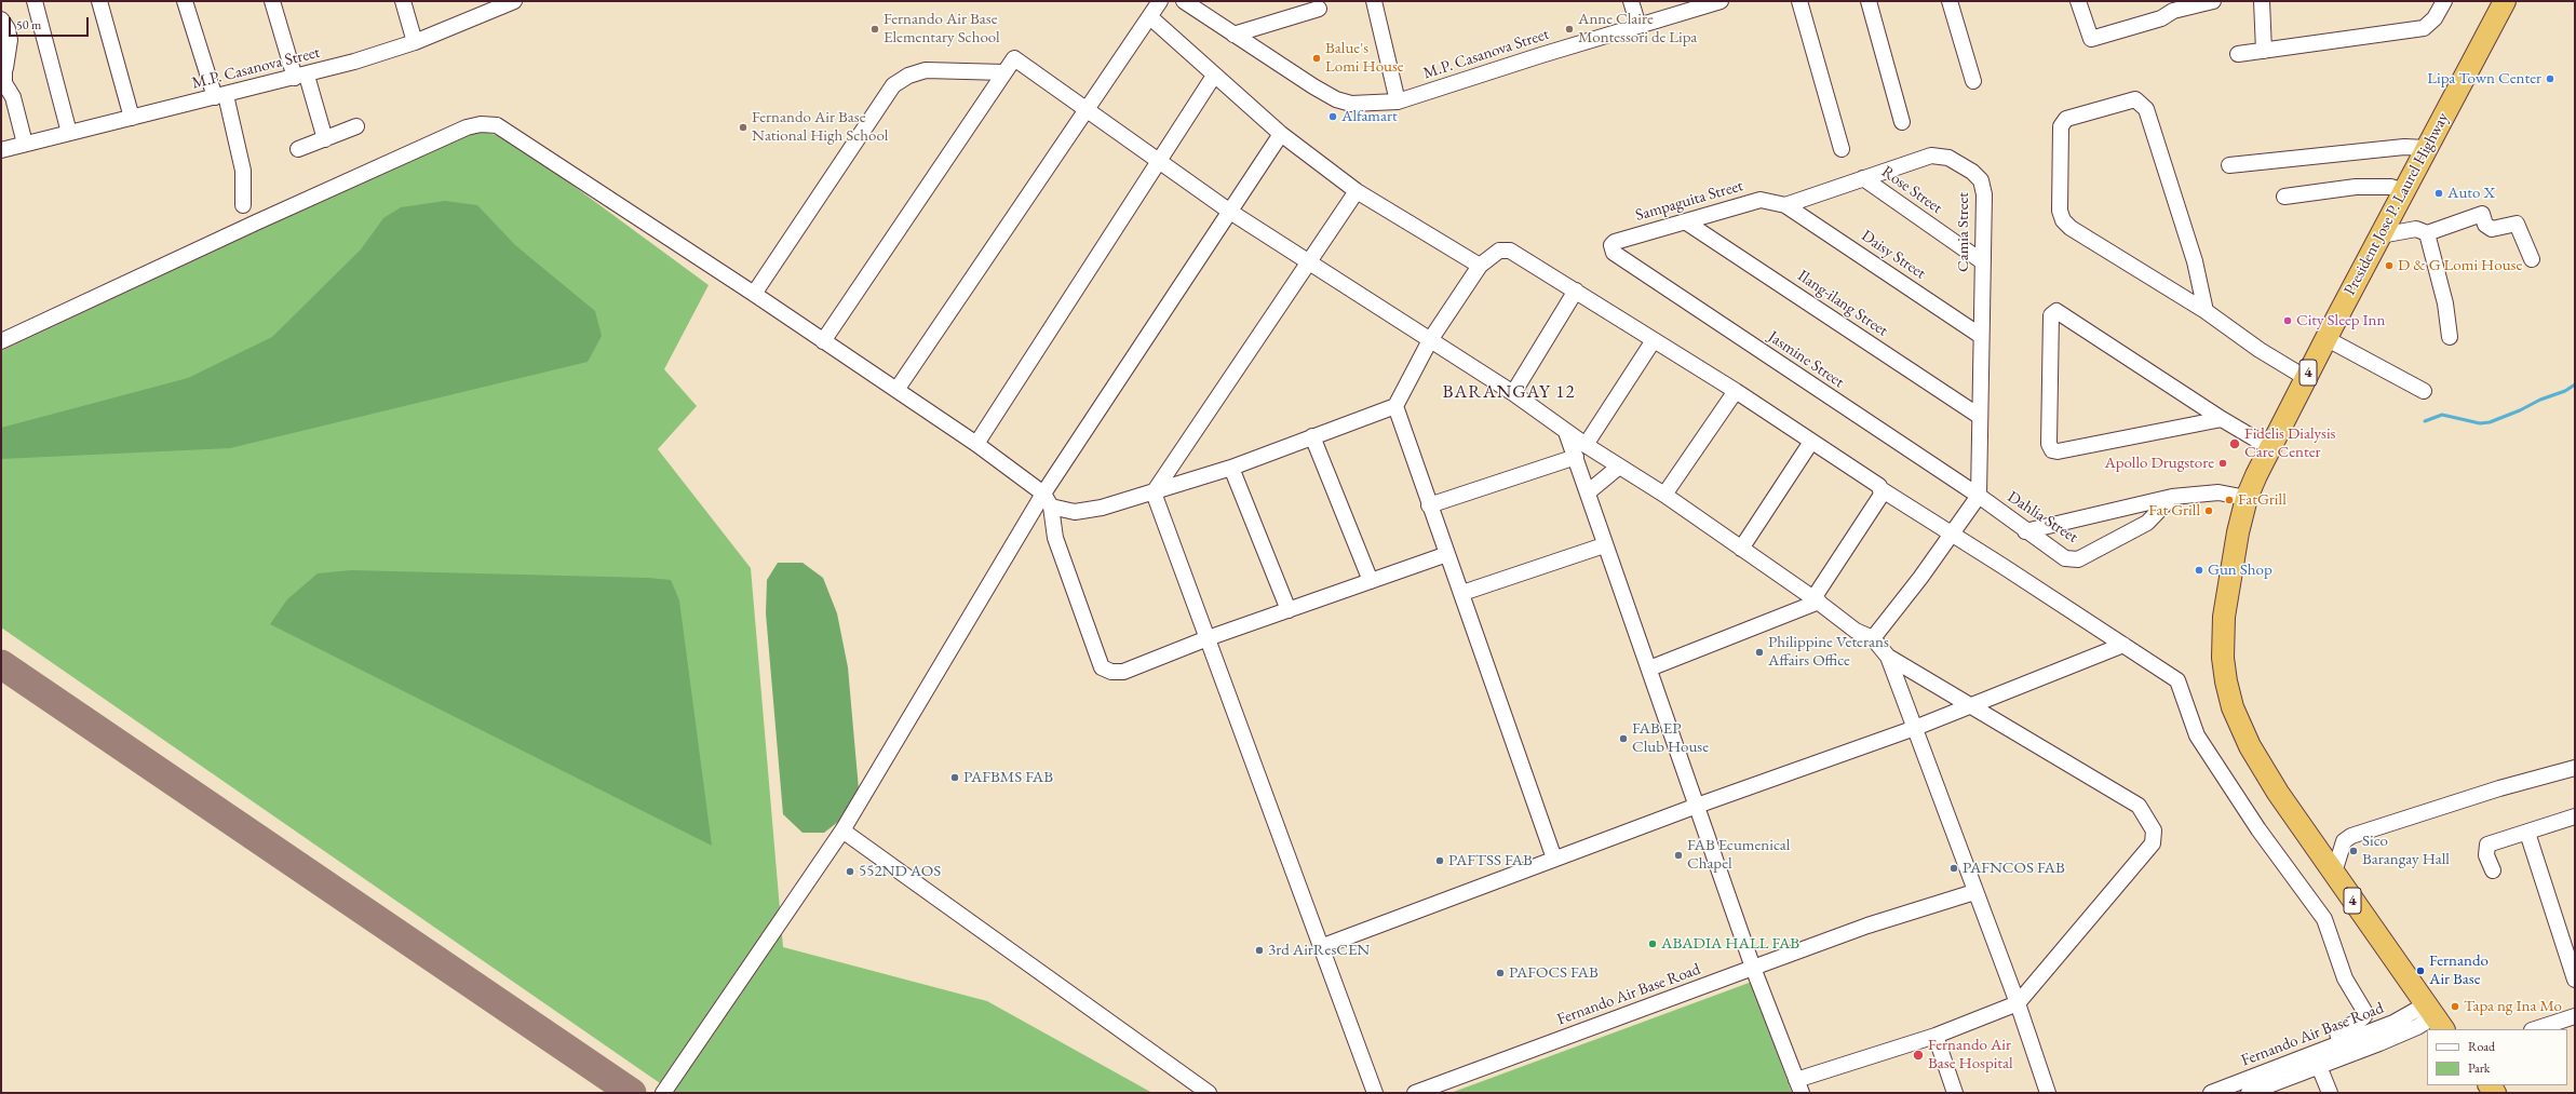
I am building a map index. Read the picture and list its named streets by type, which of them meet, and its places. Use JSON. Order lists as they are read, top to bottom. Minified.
{"streets":{"highway":["President Jose P. Laurel Highway","4"],"street":["M.P. Casanova Street","Rose Street","Sampaguita Street","Camia Street","Daisy Street","Ilang-ilang Street","Jasmine Street","Dahlia Street","Fernando Air Base Road"]},"crossings":[["Rose Street","Camia Street"],["Sampaguita Street","Camia Street"],["Sampaguita Street","Daisy Street"],["Sampaguita Street","Ilang-ilang Street"],["Sampaguita Street","Jasmine Street"],["President Jose P. Laurel Highway","Fernando Air Base Road"],["Camia Street","Daisy Street"],["Camia Street","Ilang-ilang Street"],["Camia Street","Jasmine Street"],["Camia Street","Dahlia Street"],["Jasmine Street","Dahlia Street"]],"districts":["BARANGAY 12"],"places":["Fernando Air Base Elementary School","Anne Claire Montessori de Lipa","Balue's Lomi House","Lipa Town Center","Alfamart","Fernando Air Base National High School","Auto X","D & G Lomi House","City Sleep Inn","Fidelis Dialysis Care Center","Apollo Drugstore","FatGrill","Fat Grill","Gun Shop","Philippine Veterans Affairs Office","FAB EP Club House","PAFBMS FAB","Sico Barangay Hall","FAB Ecumenical Chapel","PAFTSS FAB","PAFNCOS FAB","552ND AOS","ABADIA HALL FAB","3rd AirResCEN","Fernando Air Base","PAFOCS FAB","Tapa ng Ina Mo","Fernando Air Base Hospital"],"legend":["Road","Park"],"scale_bar":"50 m"}
